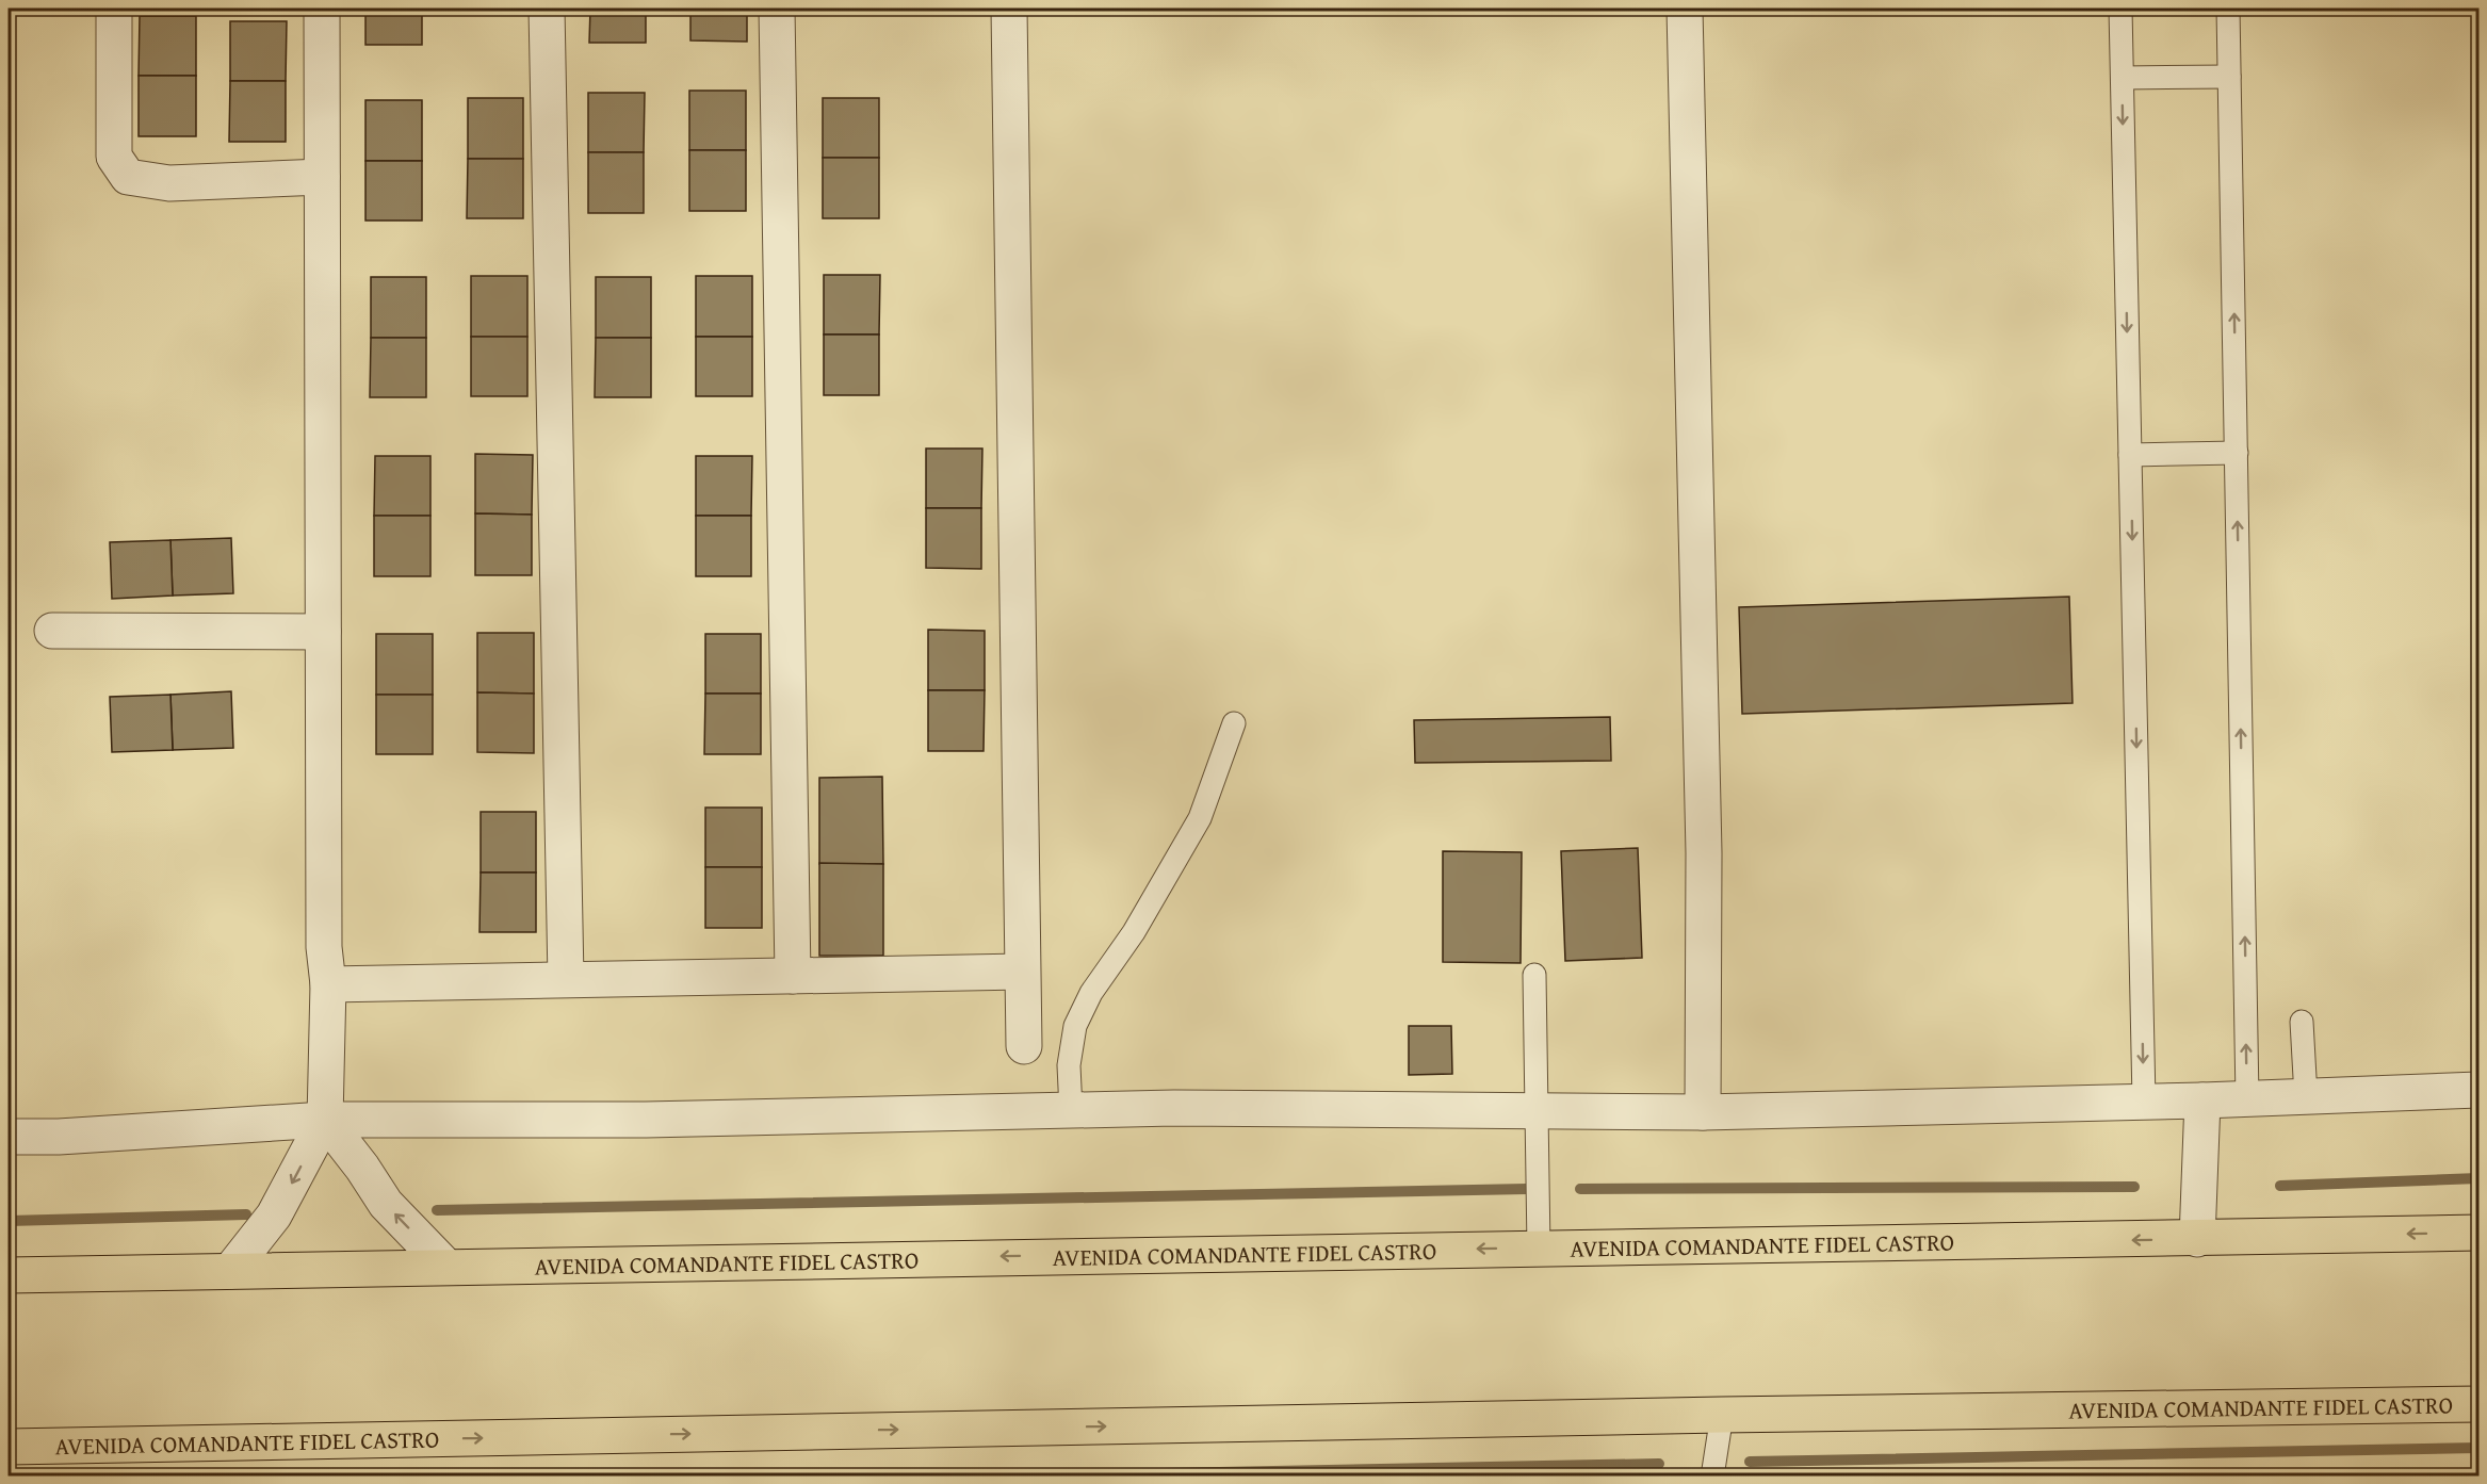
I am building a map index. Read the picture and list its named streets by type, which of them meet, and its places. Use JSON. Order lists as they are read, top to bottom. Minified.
{"streets":{"highway":["AVENIDA COMANDANTE FIDEL CASTRO"]}}
